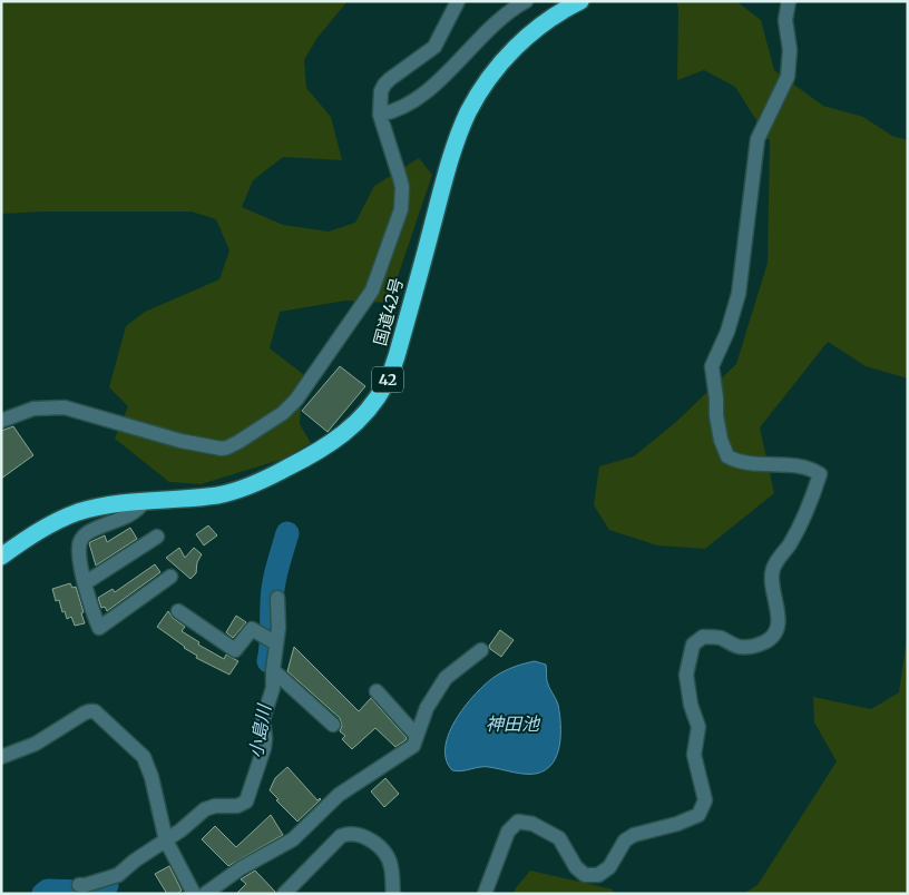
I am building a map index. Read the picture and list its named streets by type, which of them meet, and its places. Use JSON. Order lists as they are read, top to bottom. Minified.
{"streets":{"highway":["国道42号","42"]},"water":["神田池","小島川"]}
